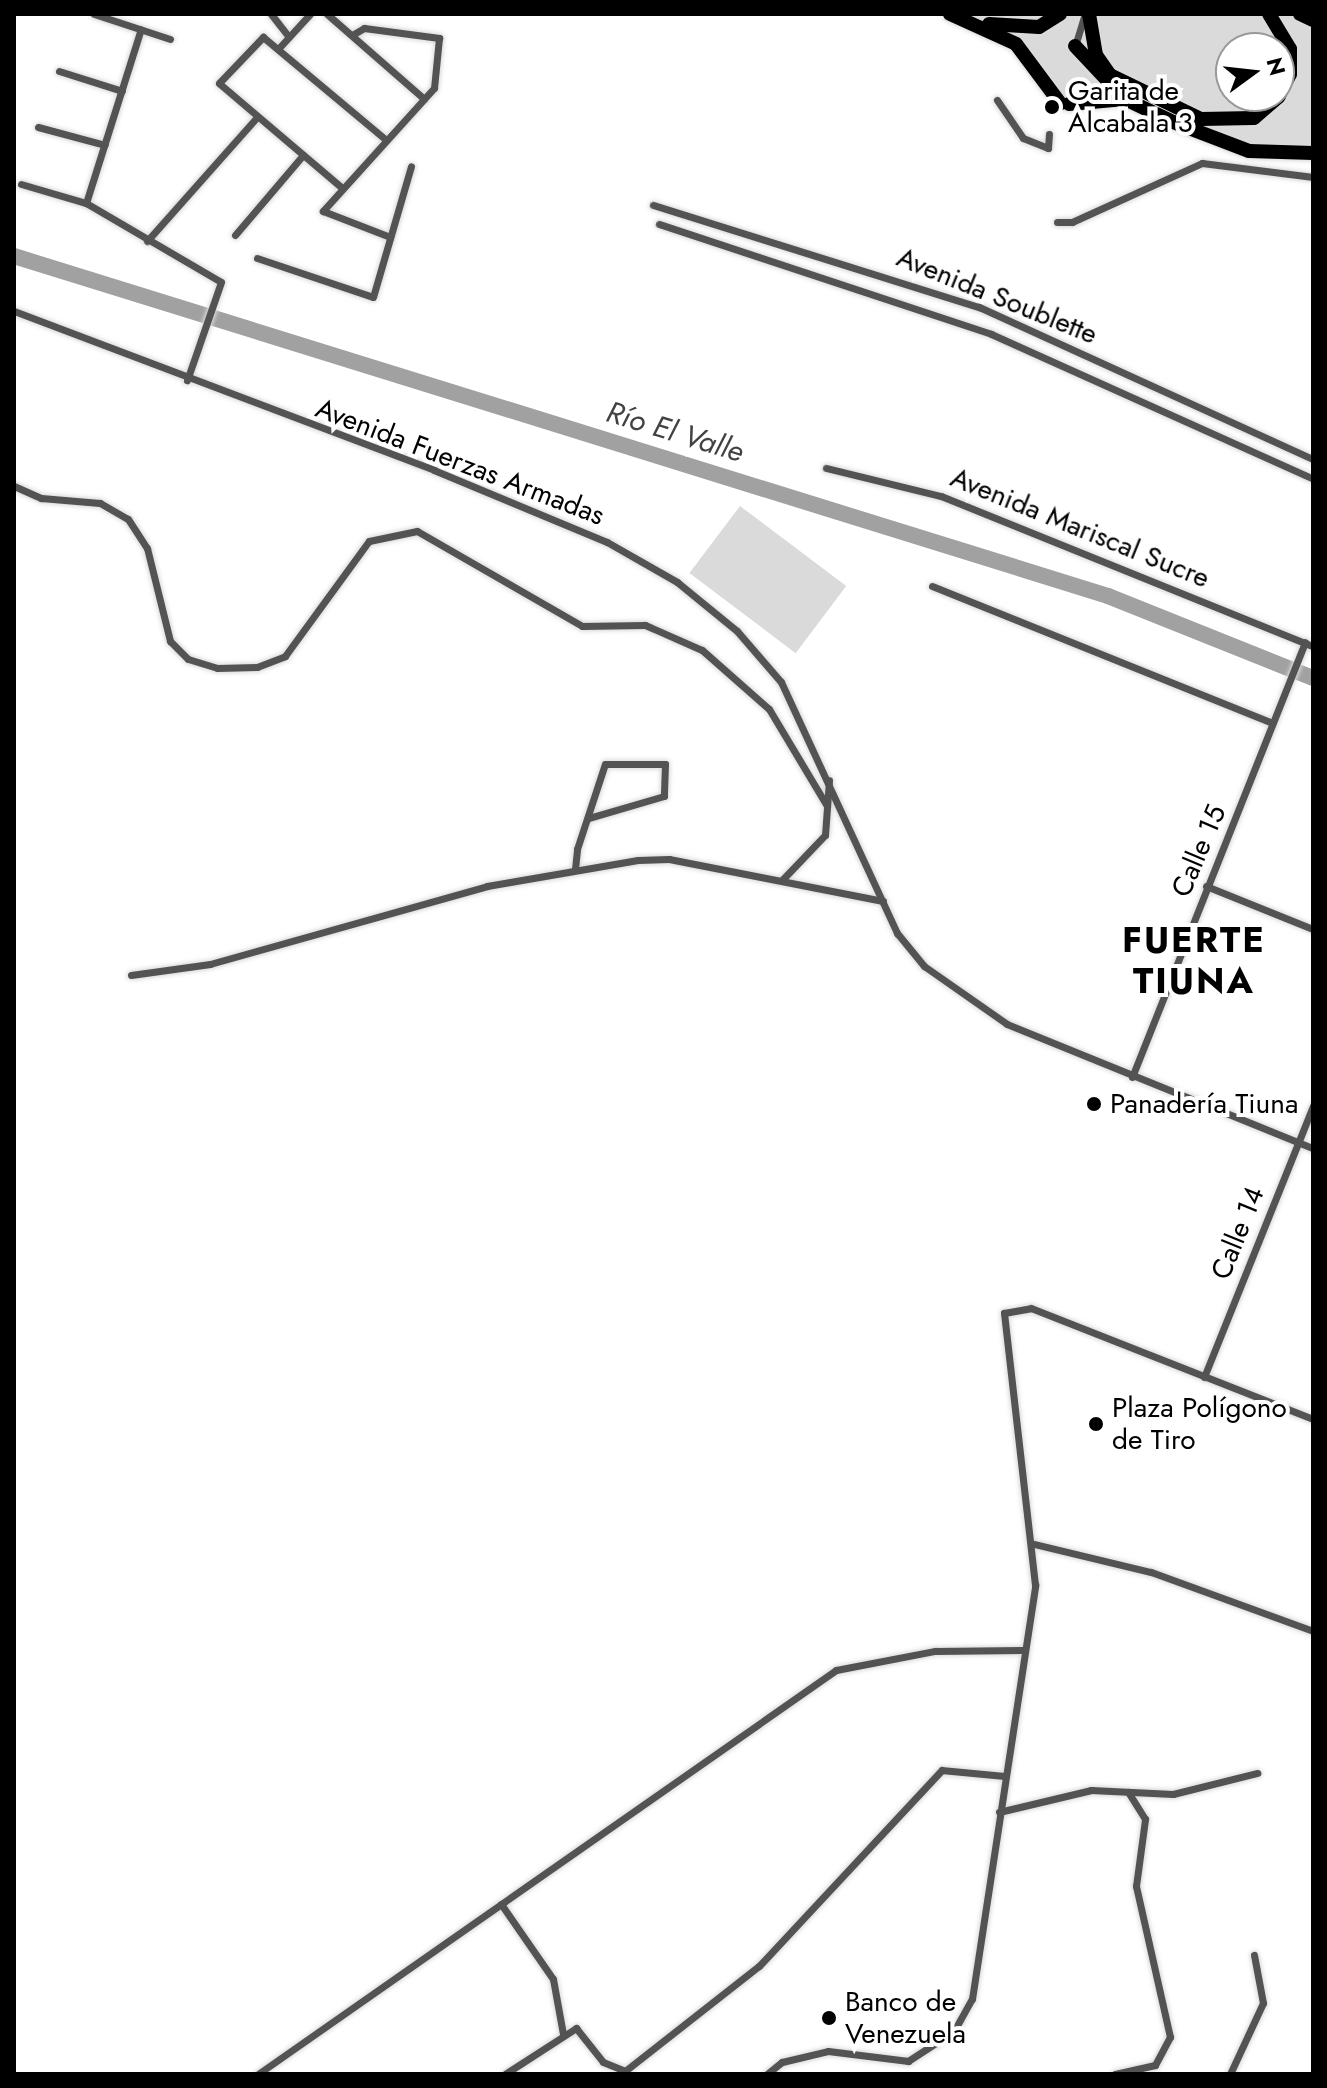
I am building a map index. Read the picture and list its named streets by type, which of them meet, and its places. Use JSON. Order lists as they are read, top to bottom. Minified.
{"streets":{"street":["Avenida Soublette","Avenida Fuerzas Armadas","Avenida Mariscal Sucre","Calle 15","Calle 14"]},"crossings":[["Avenida Fuerzas Armadas","Calle 15"],["Avenida Fuerzas Armadas","Calle 14"],["Avenida Mariscal Sucre","Calle 15"]],"districts":["FUERTE TIUNA"],"water":["Río El Valle"],"places":["Garita de Alcabala 3","Panadería Tiuna","Plaza Polígono de Tiro","Banco de Venezuela"],"north":"right"}
